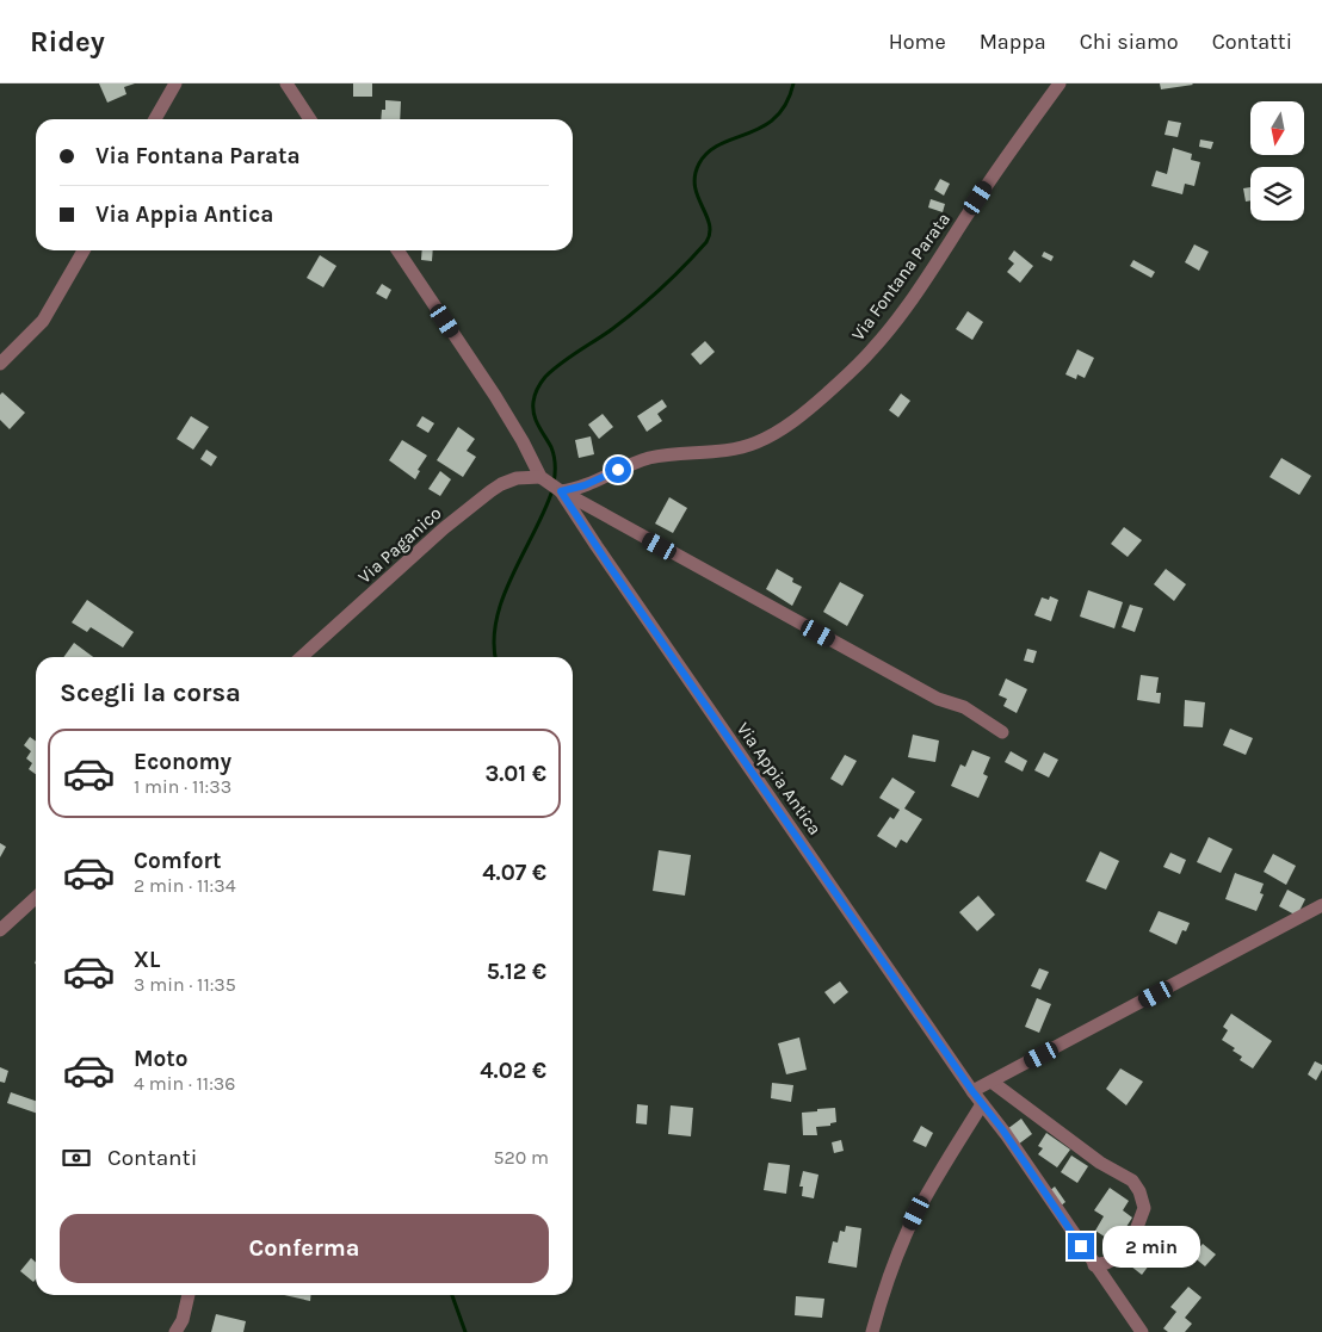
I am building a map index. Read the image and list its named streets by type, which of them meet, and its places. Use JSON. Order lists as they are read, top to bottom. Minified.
{"streets":{"street":["Via Fontana Parata","Via Paganico","Via Appia Antica"]},"crossings":[["Via Fontana Parata","Via Appia Antica"],["Via Paganico","Via Appia Antica"]],"north":"bottom","page":{"header":"Ridey","nav":["Home","Mappa","Chi siamo","Contatti"],"banner":["Via Fontana Parata","Via Appia Antica"],"heading":"Scegli la corsa","list":[{"name":"Economy","note":"1 min · 11:33","value":"3.01 €"},{"name":"Comfort","note":"2 min · 11:34","value":"4.07 €"},{"name":"XL","note":"3 min · 11:35","value":"5.12 €"},{"name":"Moto","note":"4 min · 11:36","value":"4.02 €"}],"pay":["Contanti","520 m"],"buttons":"Conferma","bubble":"2 min"}}
